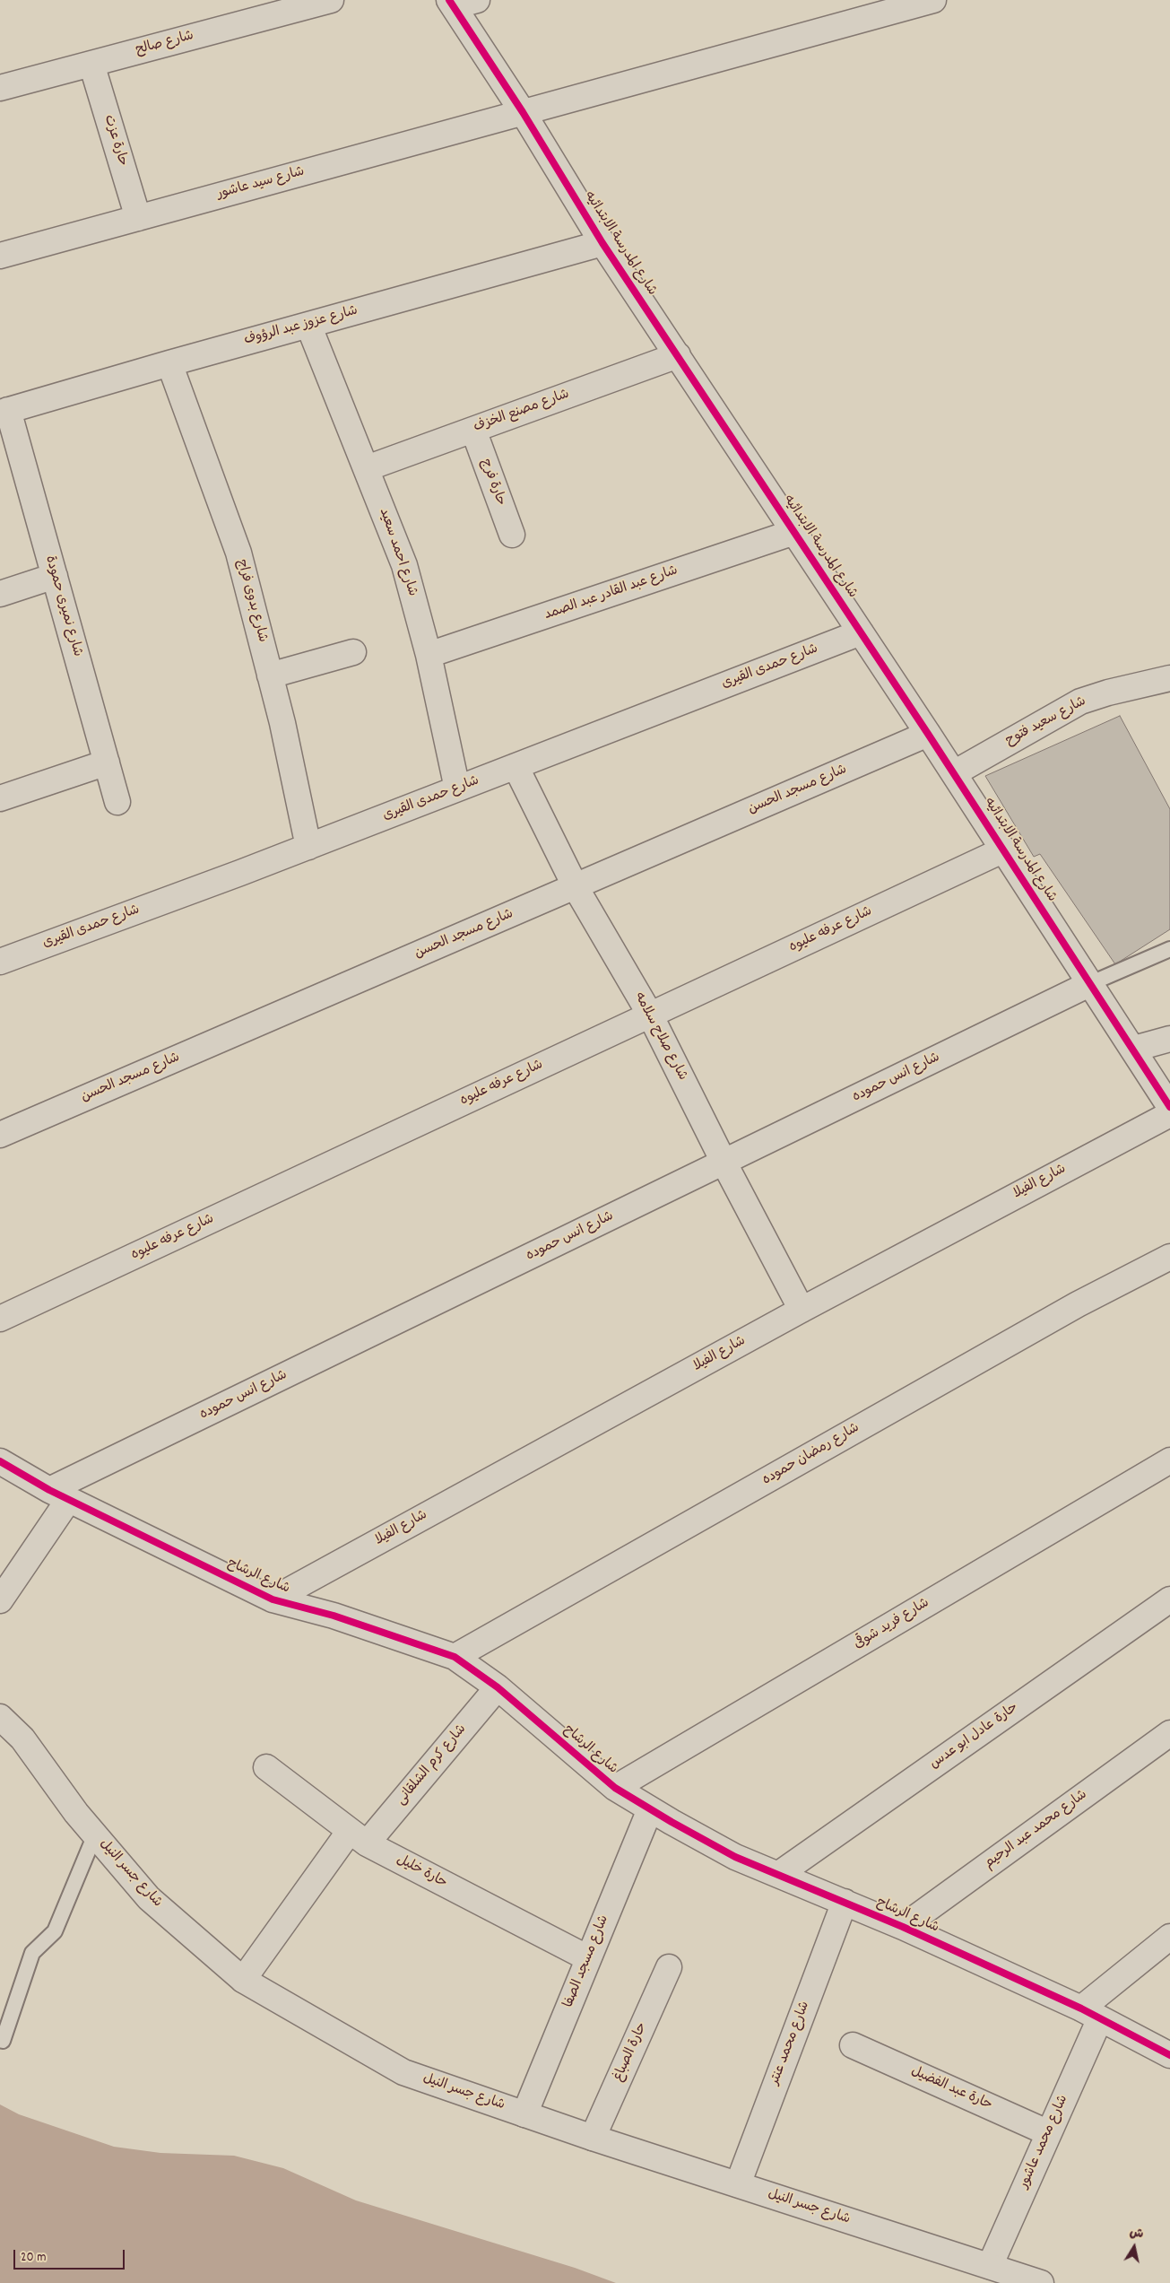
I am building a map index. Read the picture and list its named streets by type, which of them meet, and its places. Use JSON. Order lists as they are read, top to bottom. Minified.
{"streets":{"street":["شارع صالح","حارة عزت","شارع سيد عاشور","شارع المدرسة الابتدائيه","شارع عزوز عبد الرؤوف","شارع مصنع الخزف","حارة فرج","شارع احمد سعيد","شارع عبد القادر عبد الصمد","شارع بدوى فراج","شارع نميرى حمودة","شارع حمدى القيرى","شارع سعيد فتوح","شارع مسجد الحسن","شارع عرفه عليوه","شارع صلاح سلامه","شارع انس حموده","شارع الفيلا","شارع رمضان حموده","شارع الرشاح","شارع فريد شوقى","حارة عادل ابو عدس","شارع كرم الشلقانى","شارع محمد عبد الرحيم","حارة خليل","شارع جسر النيل","شارع مسجد الصفا","شارع محمد عنتر","حارة الصباغ","حارة عبد الفضيل","شارع محمد عاشور"]},"crossings":[["شارع صالح","حارة عزت"],["حارة عزت","شارع سيد عاشور"],["شارع سيد عاشور","شارع المدرسة الابتدائيه"],["شارع المدرسة الابتدائيه","شارع عزوز عبد الرؤوف"],["شارع المدرسة الابتدائيه","شارع مصنع الخزف"],["شارع المدرسة الابتدائيه","شارع عبد القادر عبد الصمد"],["شارع المدرسة الابتدائيه","شارع حمدى القيرى"],["شارع المدرسة الابتدائيه","شارع سعيد فتوح"],["شارع المدرسة الابتدائيه","شارع مسجد الحسن"],["شارع المدرسة الابتدائيه","شارع عرفه عليوه"],["شارع المدرسة الابتدائيه","شارع انس حموده"],["شارع عزوز عبد الرؤوف","شارع احمد سعيد"],["شارع عزوز عبد الرؤوف","شارع بدوى فراج"],["شارع عزوز عبد الرؤوف","شارع نميرى حمودة"],["شارع مصنع الخزف","حارة فرج"],["شارع مصنع الخزف","شارع احمد سعيد"],["شارع احمد سعيد","شارع عبد القادر عبد الصمد"],["شارع احمد سعيد","شارع حمدى القيرى"],["شارع بدوى فراج","شارع حمدى القيرى"],["شارع حمدى القيرى","شارع صلاح سلامه"],["شارع مسجد الحسن","شارع صلاح سلامه"],["شارع عرفه عليوه","شارع صلاح سلامه"],["شارع صلاح سلامه","شارع انس حموده"],["شارع صلاح سلامه","شارع الفيلا"],["شارع انس حموده","شارع الرشاح"],["شارع الفيلا","شارع الرشاح"],["شارع رمضان حموده","شارع الرشاح"],["شارع الرشاح","شارع فريد شوقى"],["شارع الرشاح","حارة عادل ابو عدس"],["شارع الرشاح","شارع كرم الشلقانى"],["شارع الرشاح","شارع محمد عبد الرحيم"],["شارع الرشاح","شارع مسجد الصفا"],["شارع الرشاح","شارع محمد عنتر"],["شارع الرشاح","شارع محمد عاشور"],["شارع كرم الشلقانى","حارة خليل"],["شارع كرم الشلقانى","شارع جسر النيل"],["حارة خليل","شارع مسجد الصفا"],["شارع جسر النيل","شارع مسجد الصفا"],["شارع جسر النيل","شارع محمد عنتر"],["شارع جسر النيل","حارة الصباغ"],["شارع جسر النيل","شارع محمد عاشور"],["حارة عبد الفضيل","شارع محمد عاشور"]],"scale_bar":"20 m","north":"top"}
